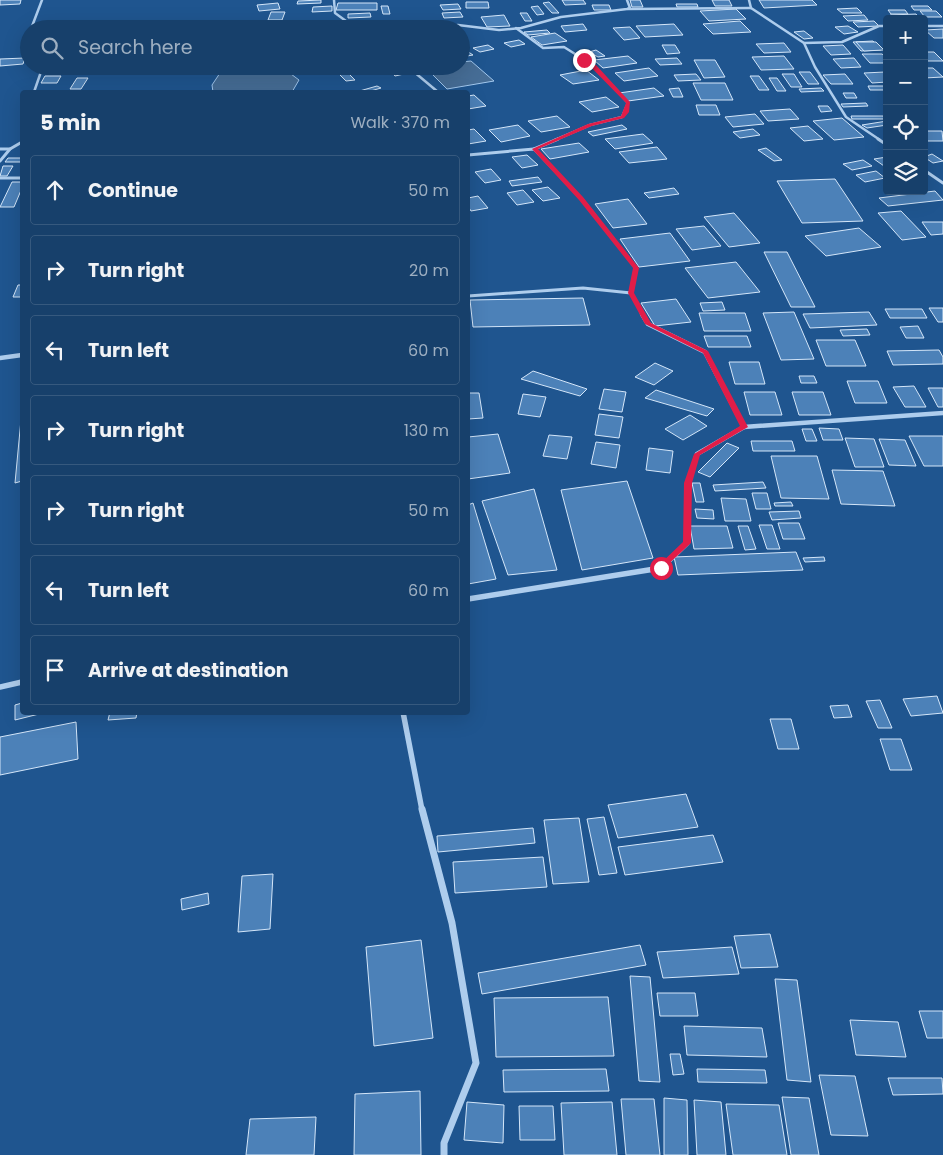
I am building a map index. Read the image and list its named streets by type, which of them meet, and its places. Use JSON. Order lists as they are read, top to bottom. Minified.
{"page":{"map_buttons":["+","−"],"search":"Search here","heading":["5 min","Walk · 370 m"],"list":[["Continue","50 m"],["Turn right","20 m"],["Turn left","60 m"],["Turn right","130 m"],["Turn right","50 m"],["Turn left","60 m"],"Arrive at destination"]}}
